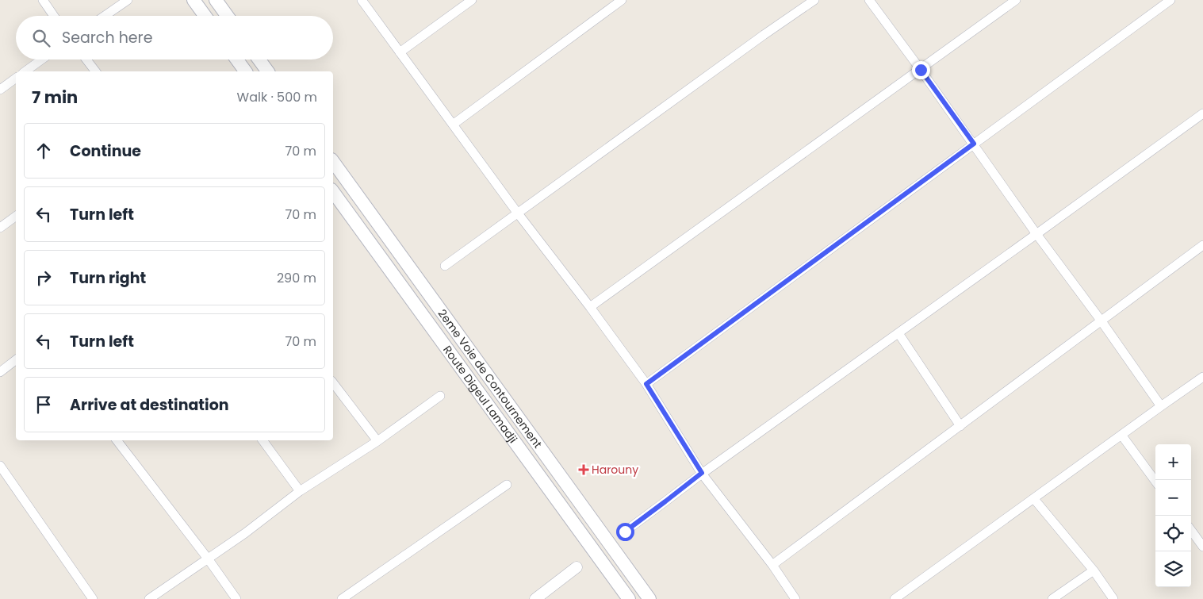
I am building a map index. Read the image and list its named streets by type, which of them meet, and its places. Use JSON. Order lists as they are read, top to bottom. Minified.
{"streets":{"main road":["2eme Voie de Contournement","Route Digeul Lamadji"]},"places":{"health":["Harouny"]},"page":{"search":"Search here","heading":["7 min","Walk · 500 m"],"list":[["Continue","70 m"],["Turn left","70 m"],["Turn right","290 m"],["Turn left","70 m"],"Arrive at destination"],"map_buttons":["+","−"]}}
